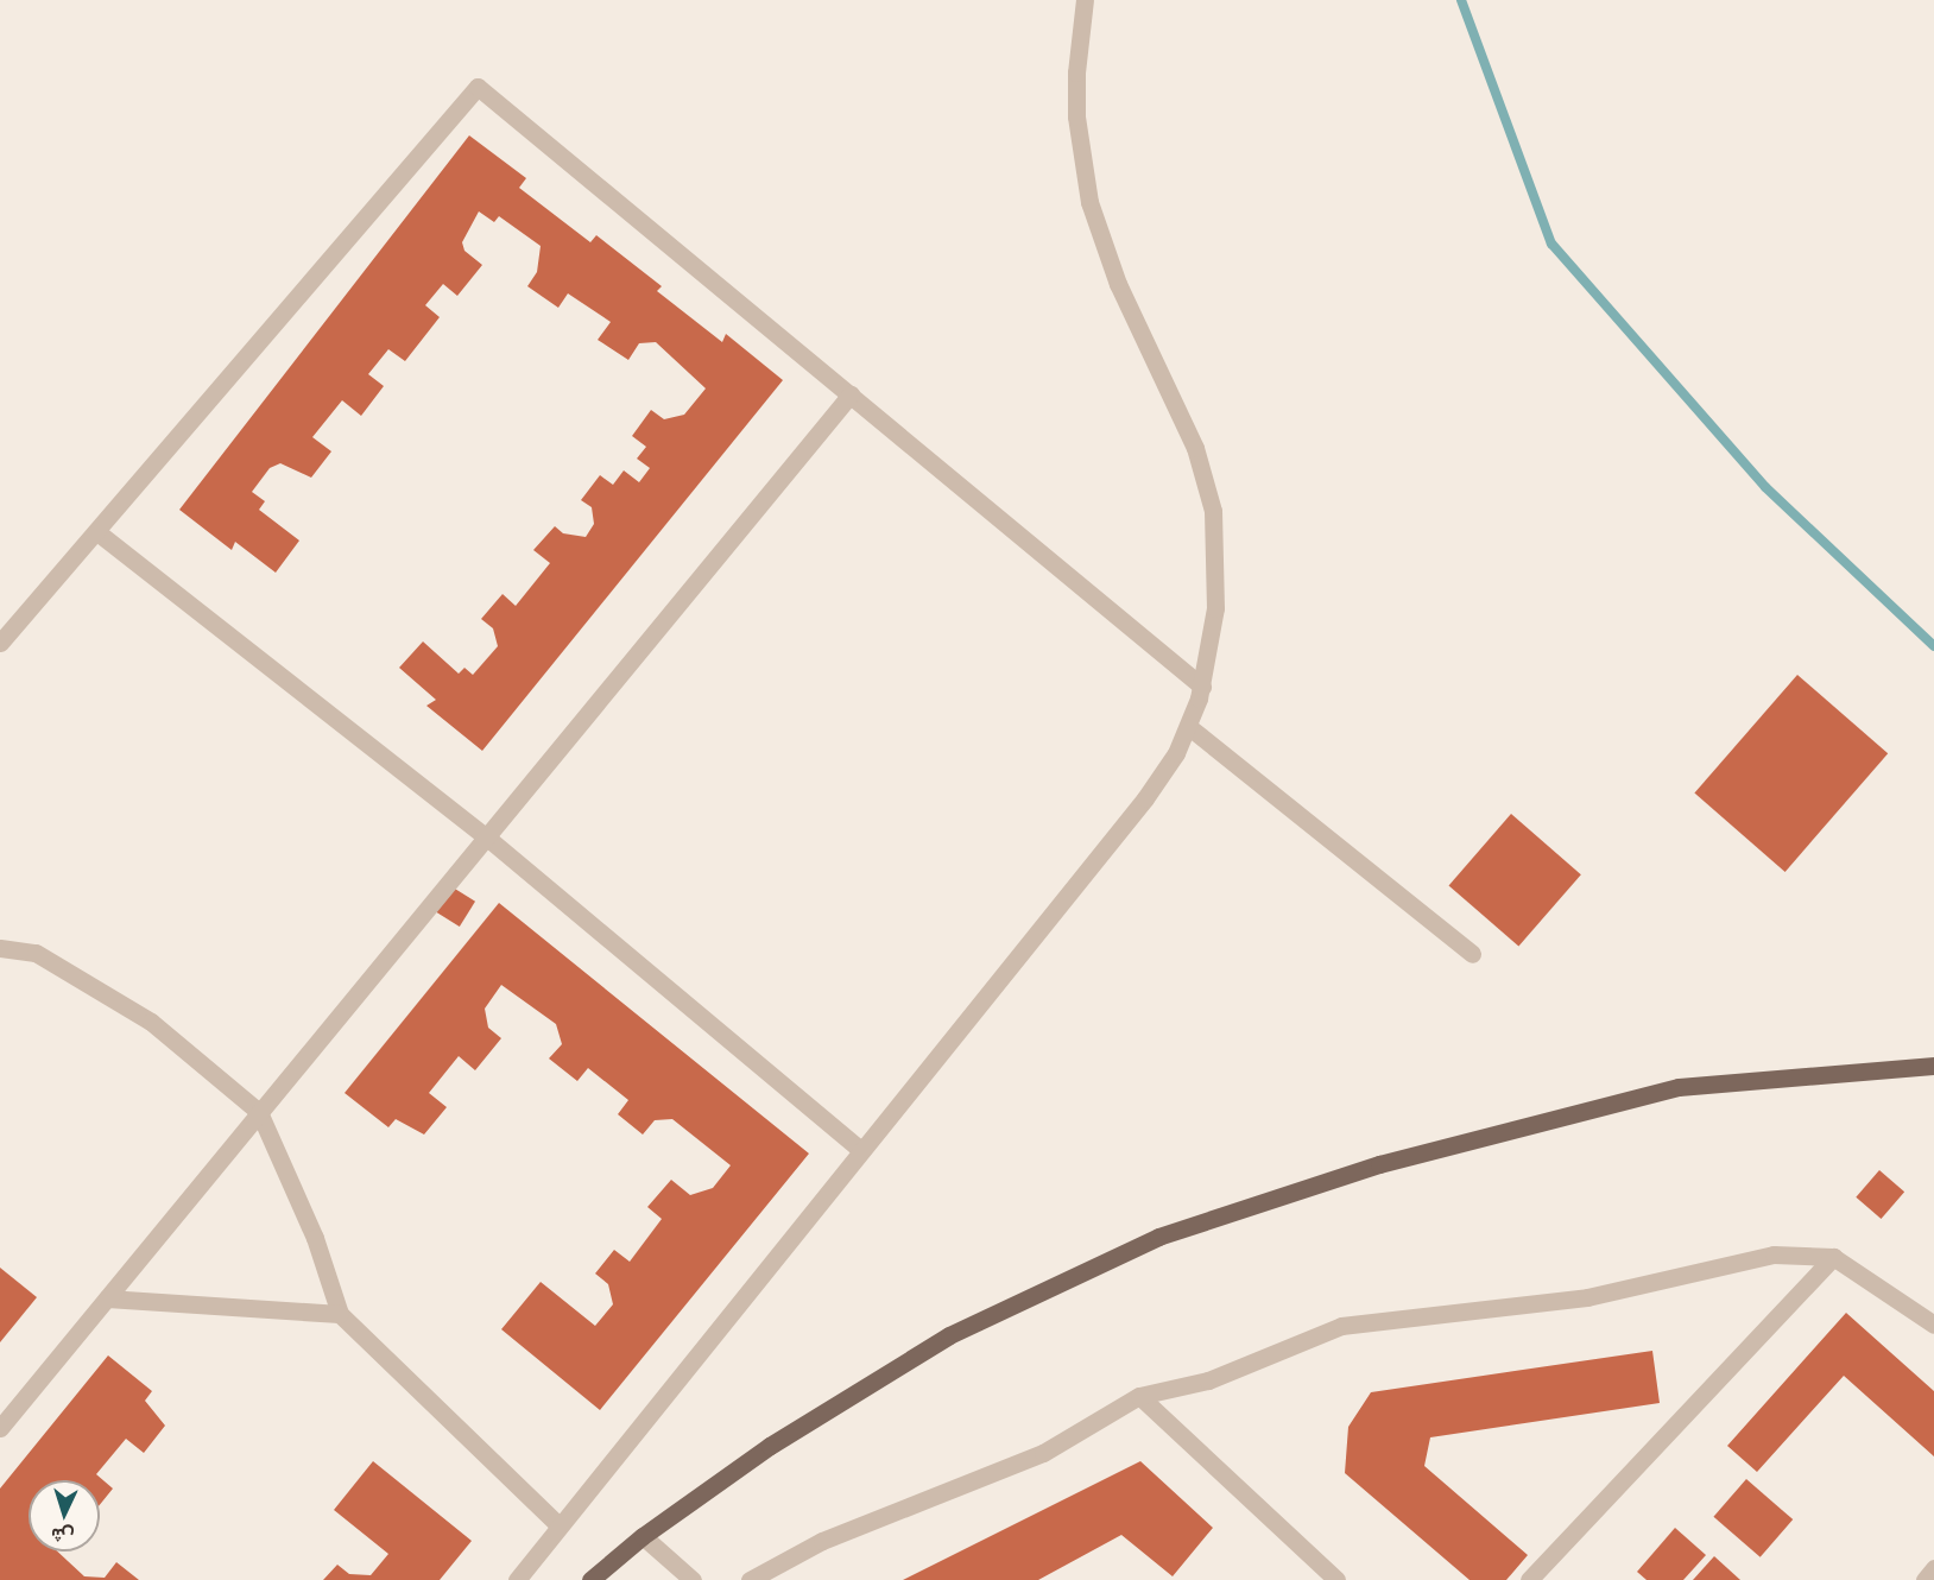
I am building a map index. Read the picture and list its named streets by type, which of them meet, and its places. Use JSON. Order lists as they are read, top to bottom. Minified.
{"north":"bottom"}
